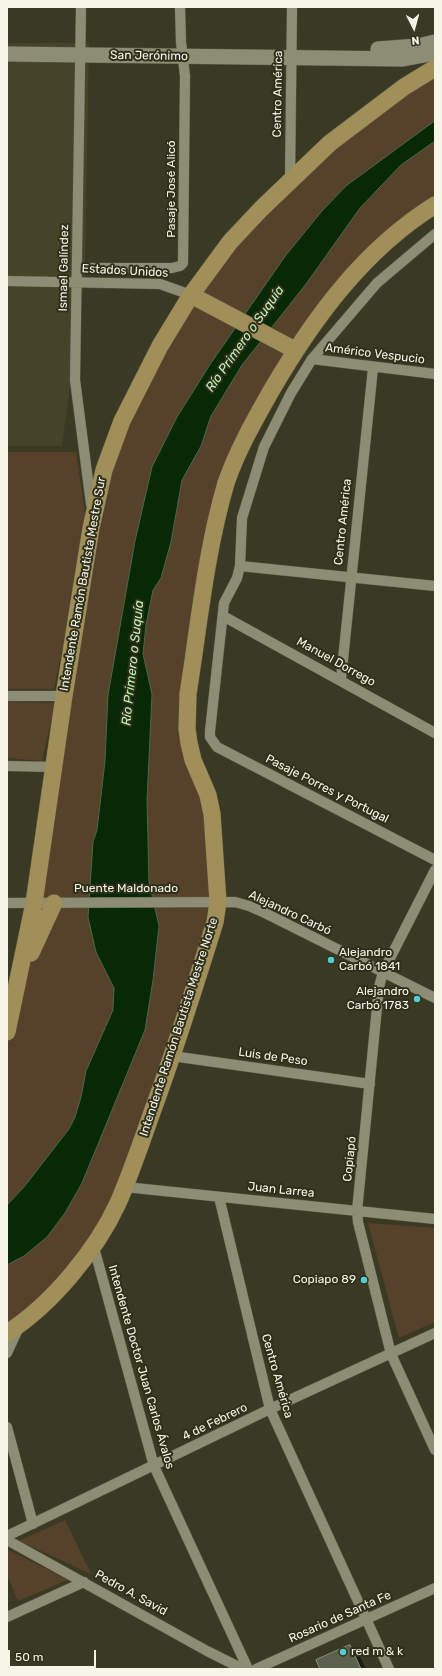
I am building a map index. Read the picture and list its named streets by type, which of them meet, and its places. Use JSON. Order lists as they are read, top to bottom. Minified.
{"streets":{"main road":["San Jerónimo","Intendente Ramón Bautista Mestre Sur","Intendente Ramón Bautista Mestre Norte"],"street":["Centro América","Pasaje José Alicó","Ismael Galíndez","Estados Unidos","Américo Vespucio","Manuel Dorrego","Pasaje Porres y Portugal","Puente Maldonado","Alejandro Carbó","Luis de Peso","Copiapó","Juan Larrea","Intendente Doctor Juan Carlos Ávalos","4 de Febrero","Pedro A. Savid","Rosario de Santa Fe"]},"crossings":[["San Jerónimo","Centro América"],["San Jerónimo","Pasaje José Alicó"],["San Jerónimo","Ismael Galíndez"],["Centro América","Américo Vespucio"],["Centro América","Intendente Ramón Bautista Mestre Sur"],["Centro América","Manuel Dorrego"],["Centro América","Juan Larrea"],["Centro América","4 de Febrero"],["Centro América","Rosario de Santa Fe"],["Pasaje José Alicó","Ismael Galíndez"],["Ismael Galíndez","Estados Unidos"],["Ismael Galíndez","Intendente Ramón Bautista Mestre Sur"],["Estados Unidos","Intendente Ramón Bautista Mestre Sur"],["Intendente Ramón Bautista Mestre Sur","Puente Maldonado"],["Manuel Dorrego","Pasaje Porres y Portugal"],["Puente Maldonado","Alejandro Carbó"],["Puente Maldonado","Intendente Ramón Bautista Mestre Norte"],["Alejandro Carbó","Intendente Ramón Bautista Mestre Norte"],["Alejandro Carbó","Copiapó"],["Intendente Ramón Bautista Mestre Norte","Luis de Peso"],["Intendente Ramón Bautista Mestre Norte","Juan Larrea"],["Intendente Ramón Bautista Mestre Norte","Intendente Doctor Juan Carlos Ávalos"],["Luis de Peso","Copiapó"],["Copiapó","Juan Larrea"],["Copiapó","4 de Febrero"],["Intendente Doctor Juan Carlos Ávalos","4 de Febrero"]],"water":["Río Primero o Suquía"],"places":["Alejandro Carbó 1841","Alejandro Carbó 1783","Copiapo 89","red m & k"],"scale_bar":"50 m","north":"bottom"}
